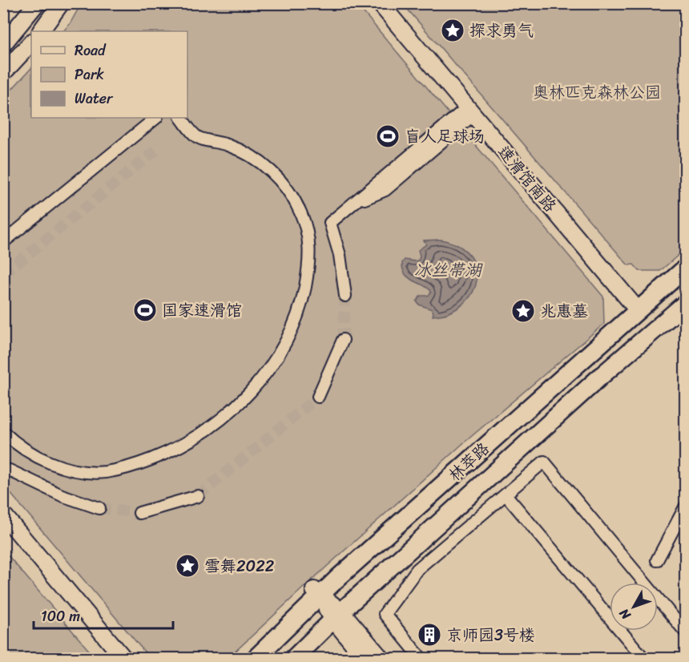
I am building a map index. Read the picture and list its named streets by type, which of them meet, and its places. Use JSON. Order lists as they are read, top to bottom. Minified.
{"streets":{"main road":["林萃路"],"street":["速滑馆南路"]},"crossings":[["速滑馆南路","林萃路"]],"water":["冰丝带湖"],"parks":["奥林匹克森林公园"],"places":{"place":["探求勇气","兆惠墓","雪舞2022"],"sports":["盲人足球场","国家速滑馆"],"building":["京师园3号楼"]},"legend":["Road","Park","Water"],"scale_bar":"100 m","north":"bottom left"}
